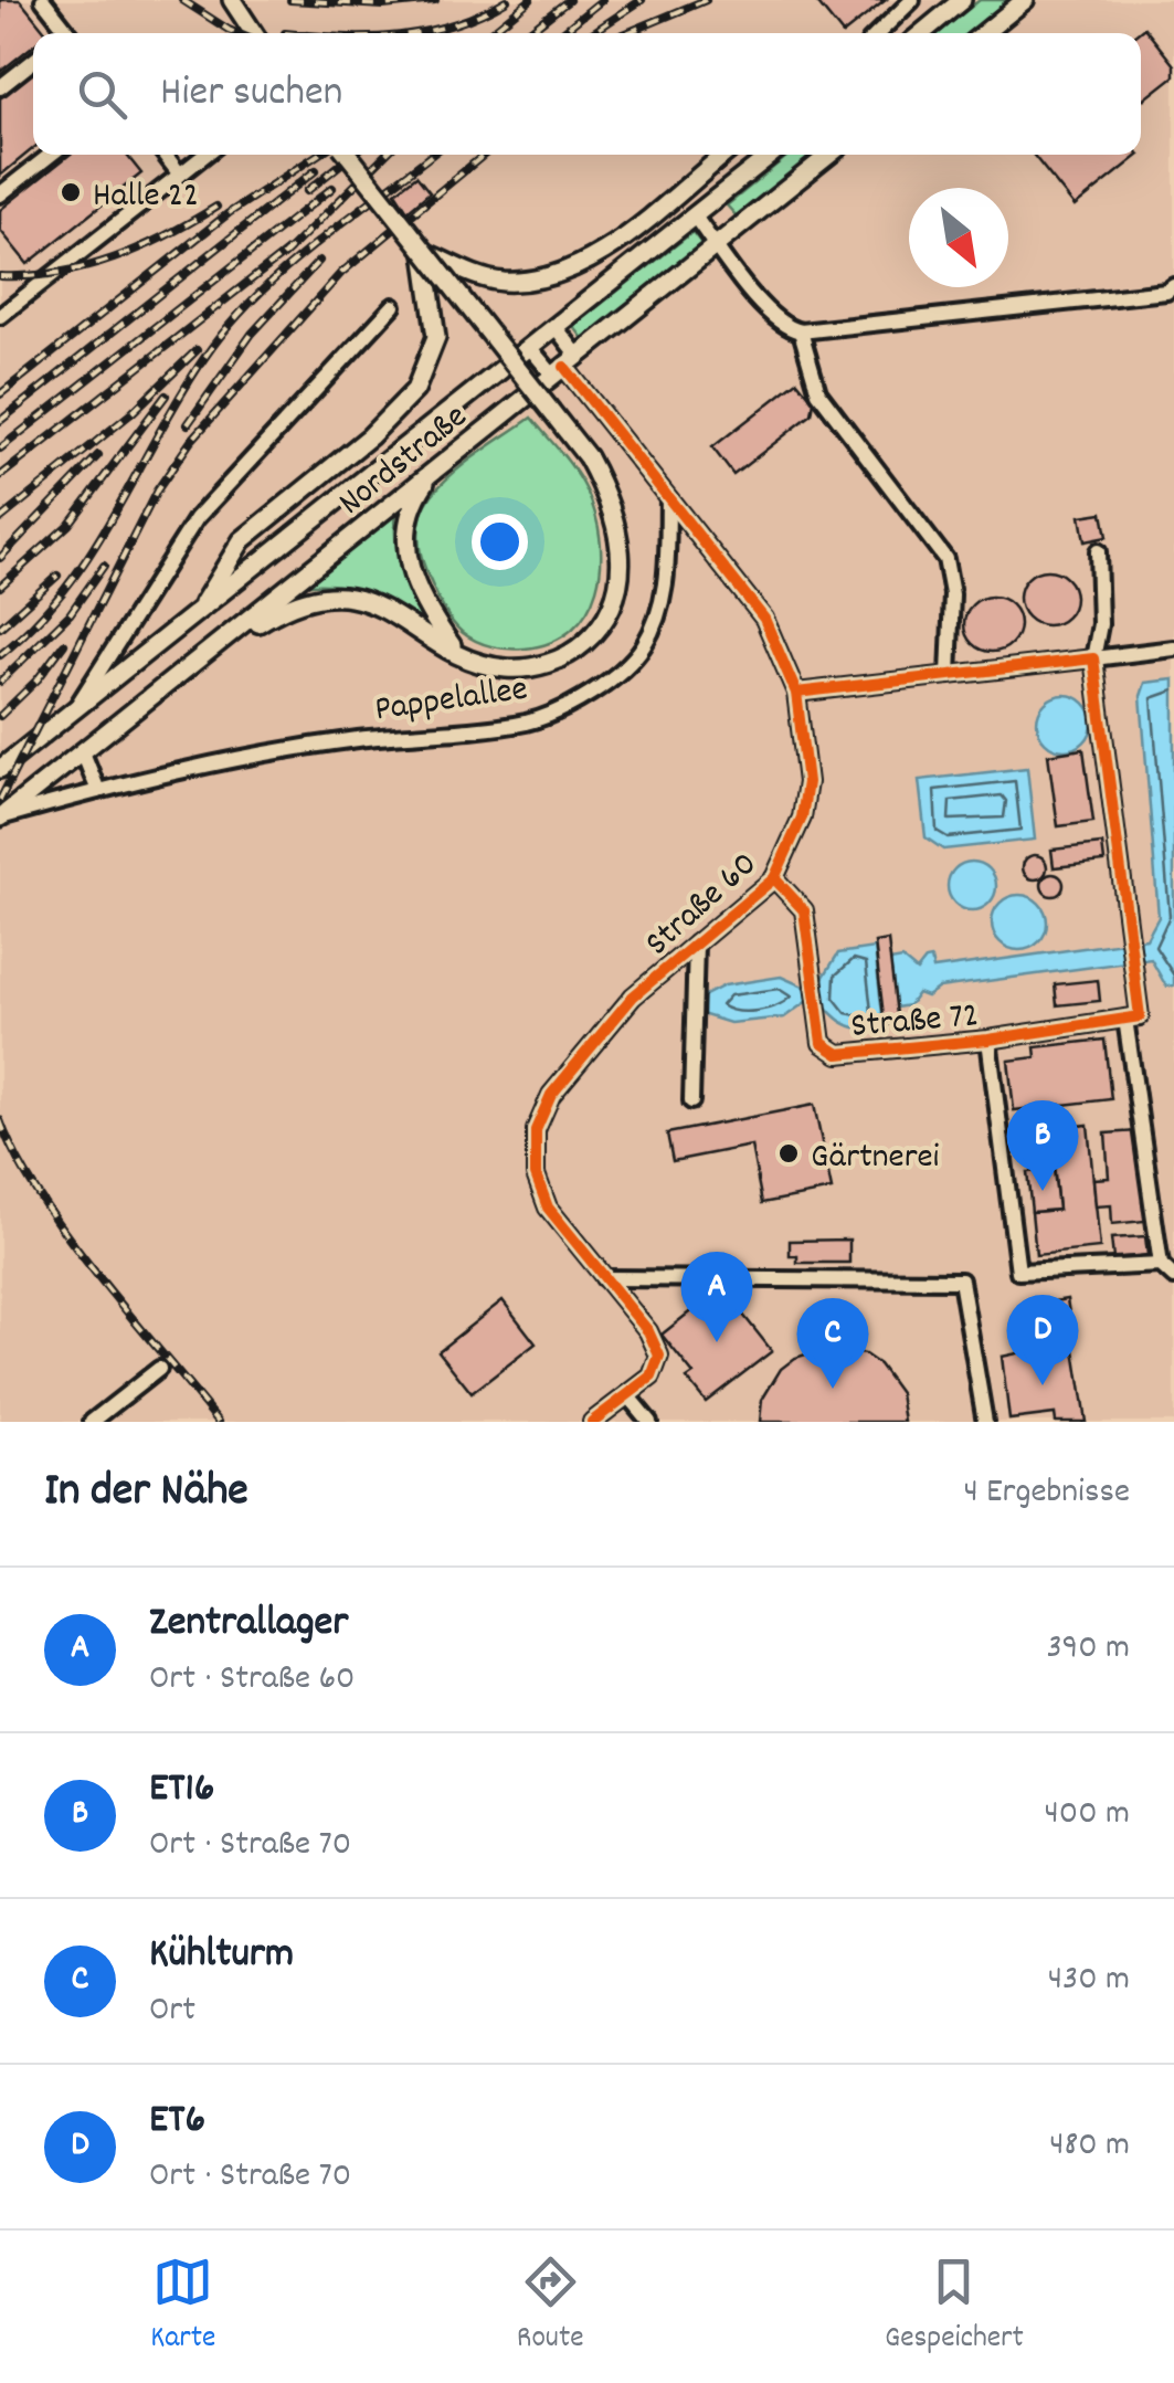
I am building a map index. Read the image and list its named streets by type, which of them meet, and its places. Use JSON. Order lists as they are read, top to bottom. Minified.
{"streets":{"street":["Nordstraße","Pappelallee","Straße 60","Straße 72"]},"crossings":[["Nordstraße","Pappelallee"],["Nordstraße","Straße 60"],["Pappelallee","Straße 60"],["Straße 60","Straße 72"]],"places":["Halle 22","Gärtnerei"],"north":"bottom right","page":{"search":"Hier suchen","pins":["B","A","D","C"],"heading":["In der Nähe","4 Ergebnisse"],"list":[{"mark":"A","name":"Zentrallager","note":"Ort · Straße 60","value":"390 m"},{"mark":"B","name":"ET16","note":"Ort · Straße 70","value":"400 m"},{"mark":"C","name":"Kühlturm","note":"Ort","value":"430 m"},{"mark":"D","name":"ET6","note":"Ort · Straße 70","value":"480 m"}],"nav":["Karte","Route","Gespeichert"]}}
